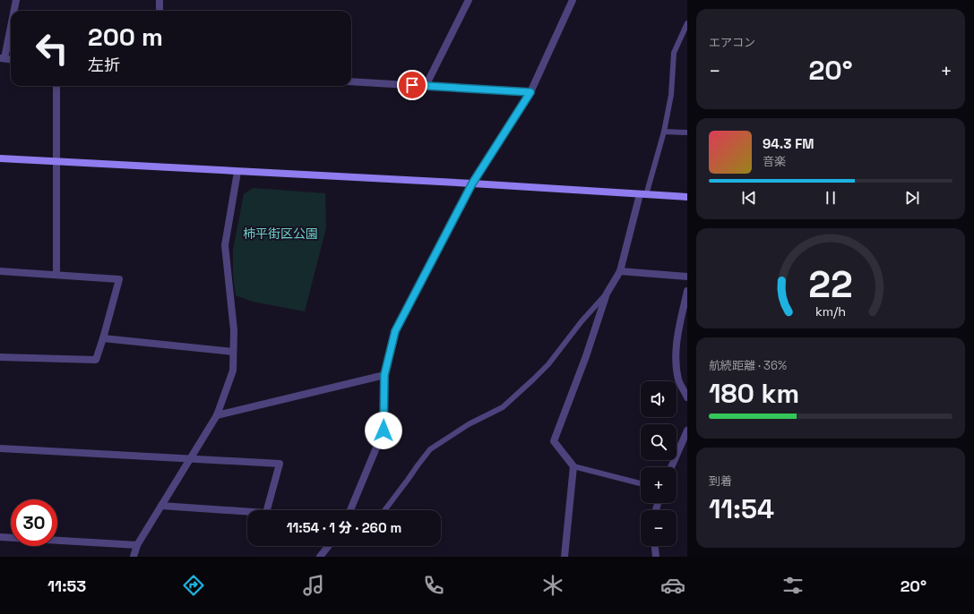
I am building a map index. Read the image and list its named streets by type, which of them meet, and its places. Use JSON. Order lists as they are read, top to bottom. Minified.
{"parks":["柿平街区公園"],"page":{"tile":["エアコン",["航続距離 · 36%","180 km"],["到着","11:54"]],"turn":["200 m","左折"],"heat":["−","20°","+"],"song":["94.3 FM","音楽"],"map_buttons":["+","−"],"limit":"30","trip":"11:54 · 1 分 · 260 m","tabs":["11:53","20°"],"gauge":["22","km/h"]}}
